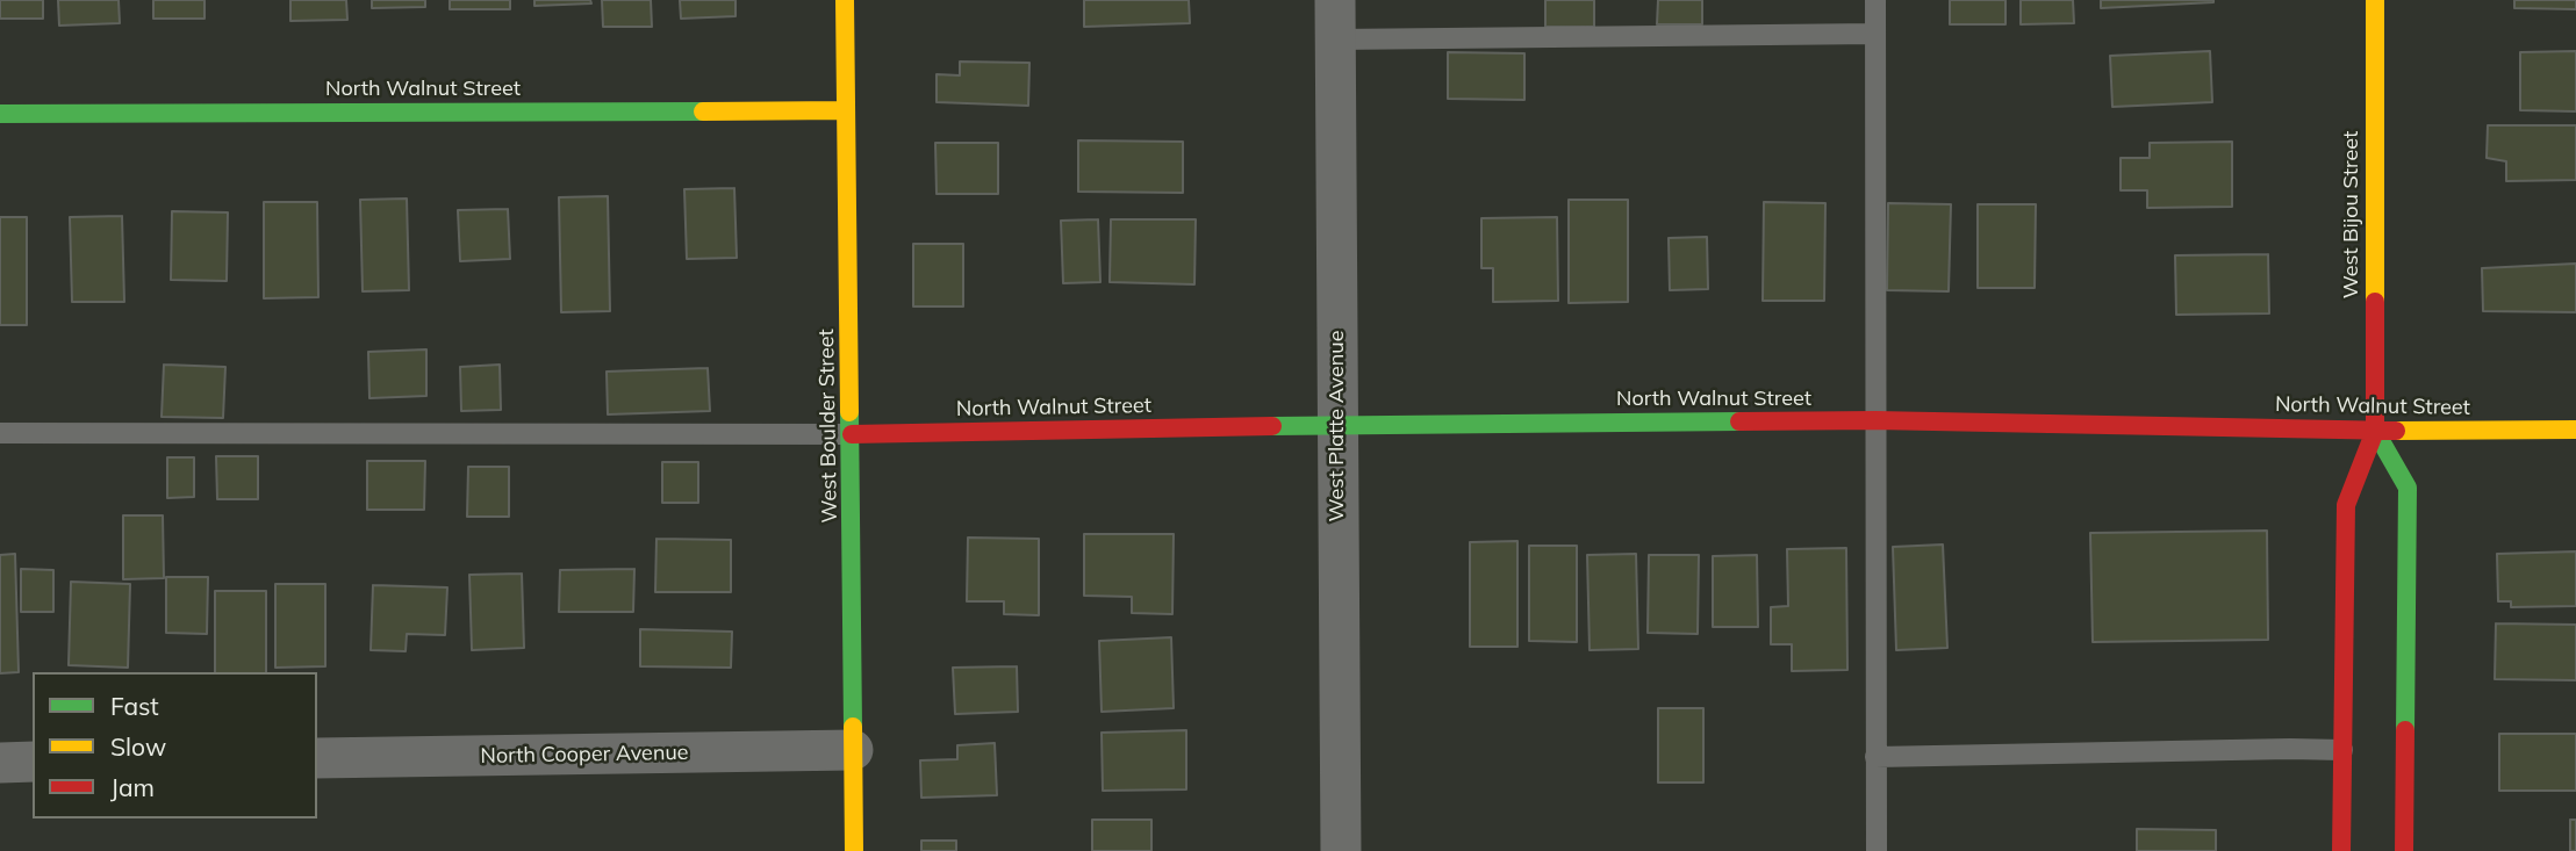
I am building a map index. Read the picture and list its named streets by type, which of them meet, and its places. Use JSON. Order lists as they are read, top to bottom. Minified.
{"streets":{"main road":["North Walnut Street","West Bijou Street","West Boulder Street"],"street":["West Platte Avenue","North Cooper Avenue"]},"crossings":[["North Walnut Street","West Bijou Street"],["North Walnut Street","West Boulder Street"],["North Walnut Street","West Platte Avenue"],["West Boulder Street","North Cooper Avenue"]],"legend":["Fast","Slow","Jam"]}
